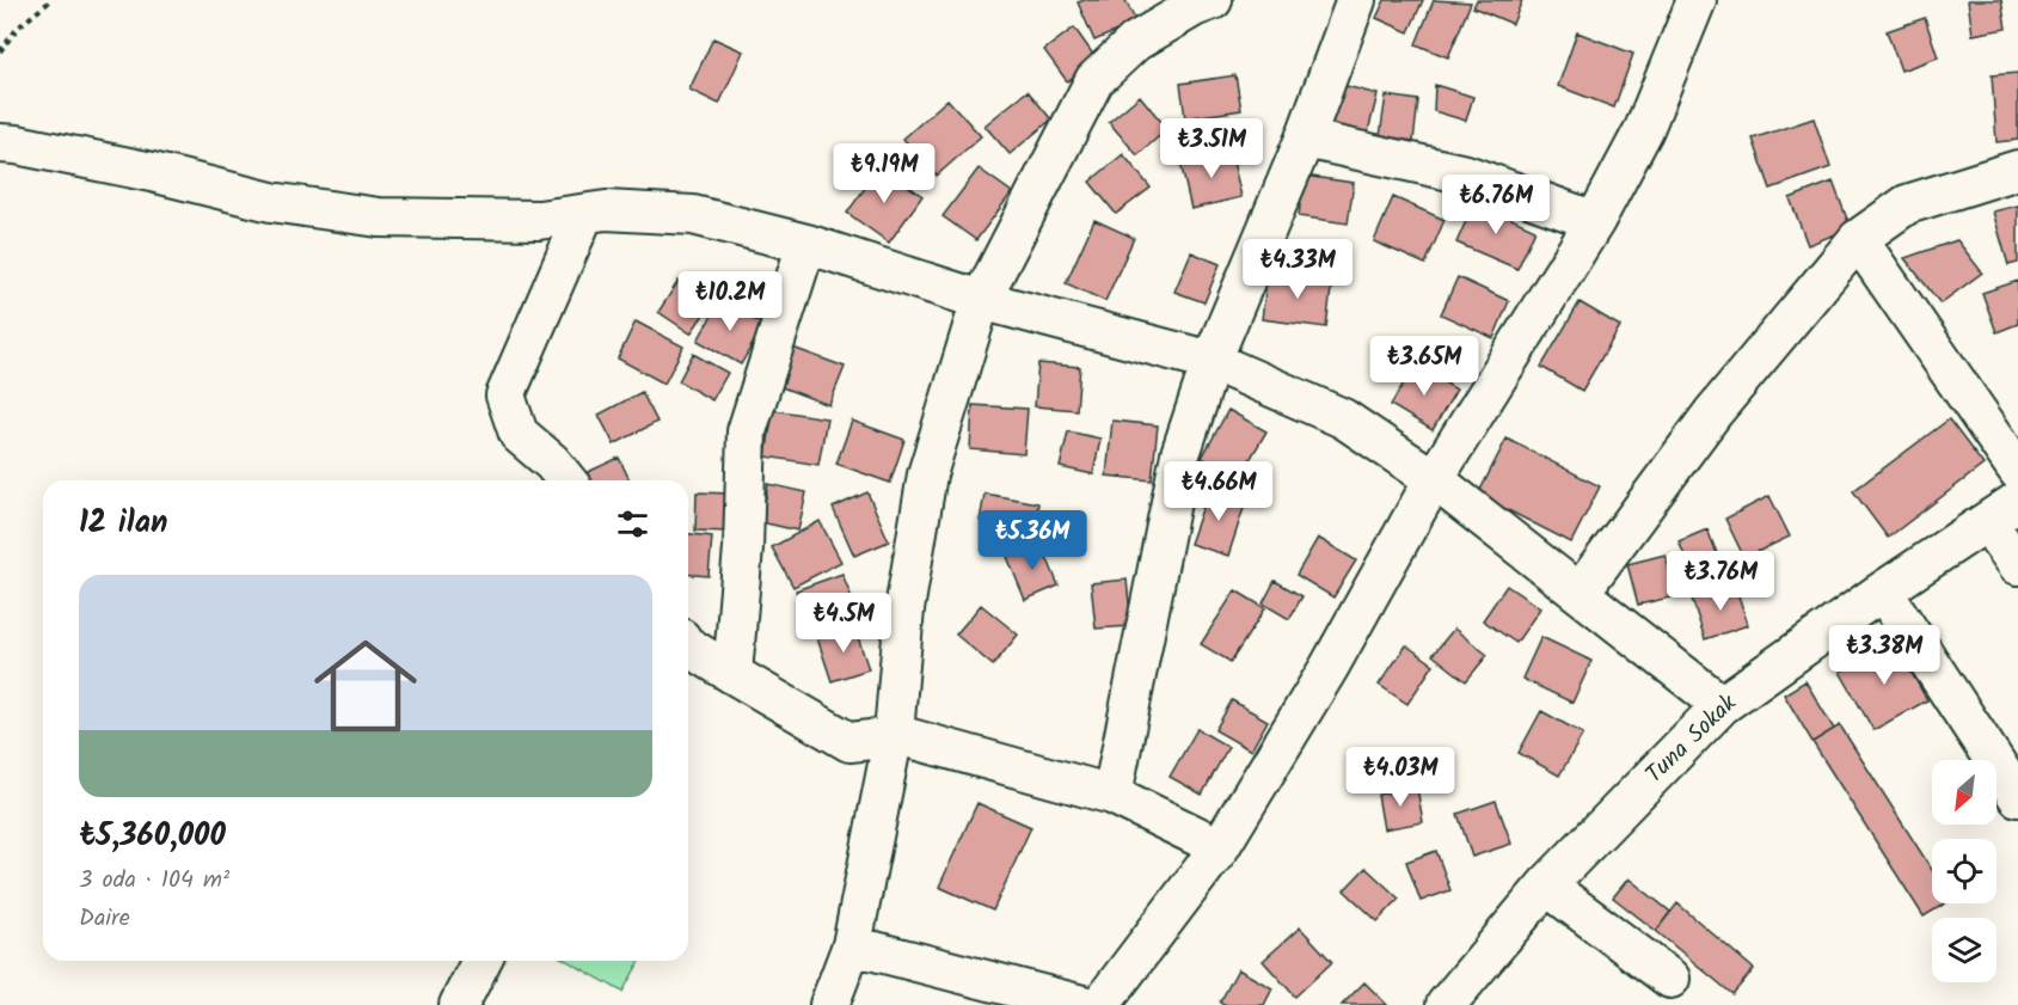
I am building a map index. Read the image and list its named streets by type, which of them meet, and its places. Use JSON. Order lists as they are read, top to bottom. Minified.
{"streets":{"street":["Tuna Sokak"]},"north":"bottom left","page":{"price":["₺3.51M","₺9.19M","₺6.76M","₺4.33M","₺10.2M","₺3.65M","₺4.66M","₺5.36M","₺3.76M","₺4.5M","₺3.38M","₺4.03M"],"heading":"12 ilan","list":[{"name":"₺5,360,000","note":"3 oda · 104 m² · Daire"}]}}
